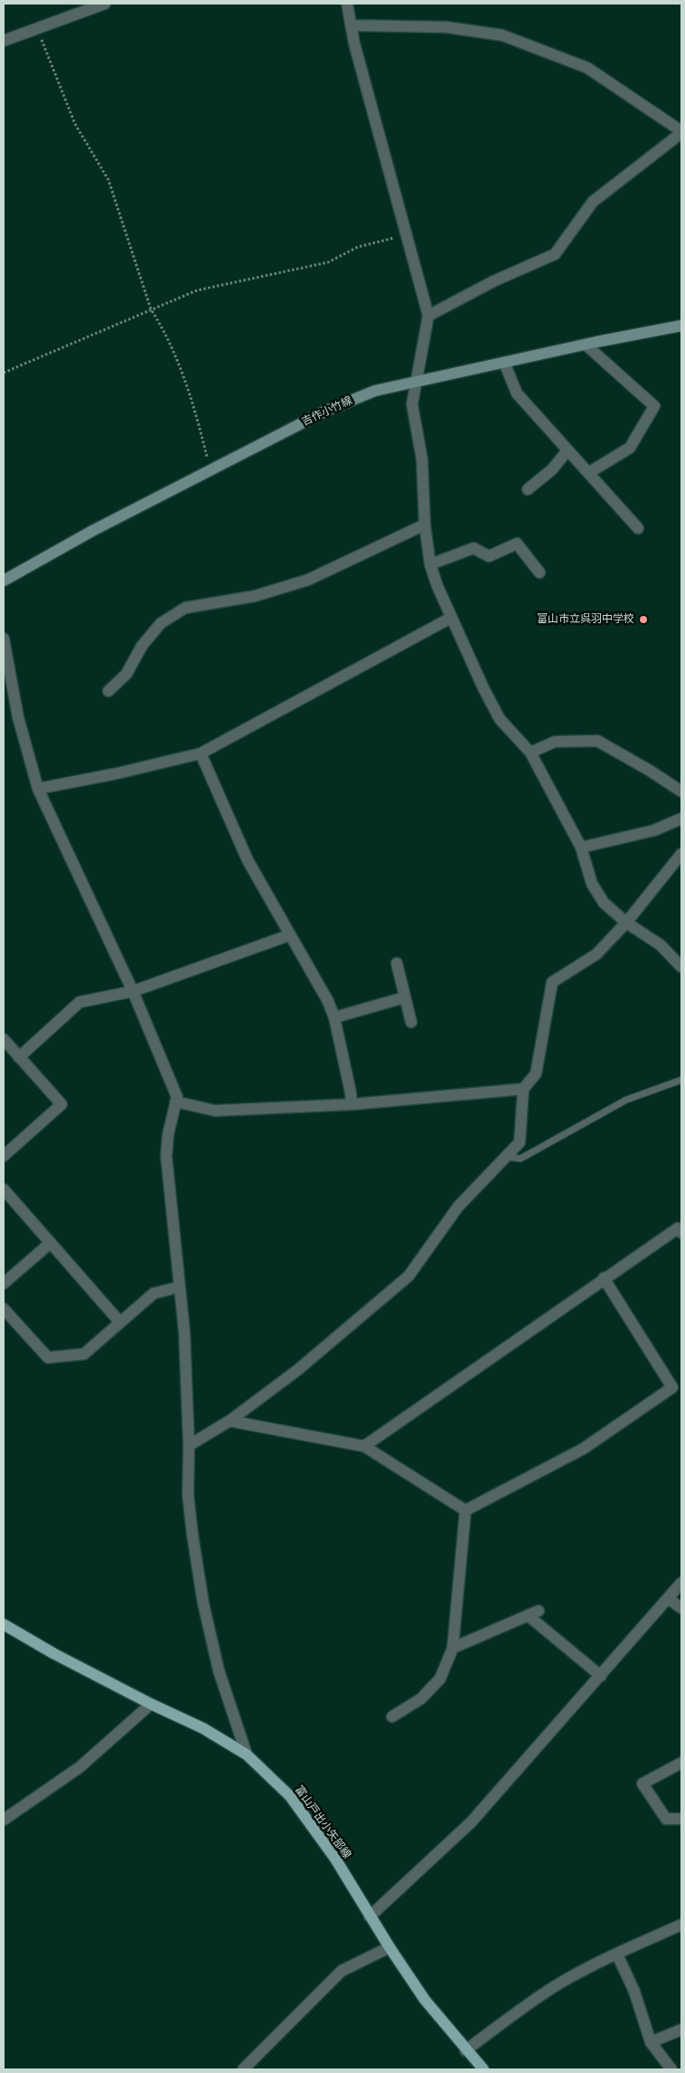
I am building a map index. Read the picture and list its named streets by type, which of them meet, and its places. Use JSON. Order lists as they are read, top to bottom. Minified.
{"streets":{"main road":["吉作小竹線","富山戸出小矢部線"]},"places":["富山市立呉羽中学校"]}
